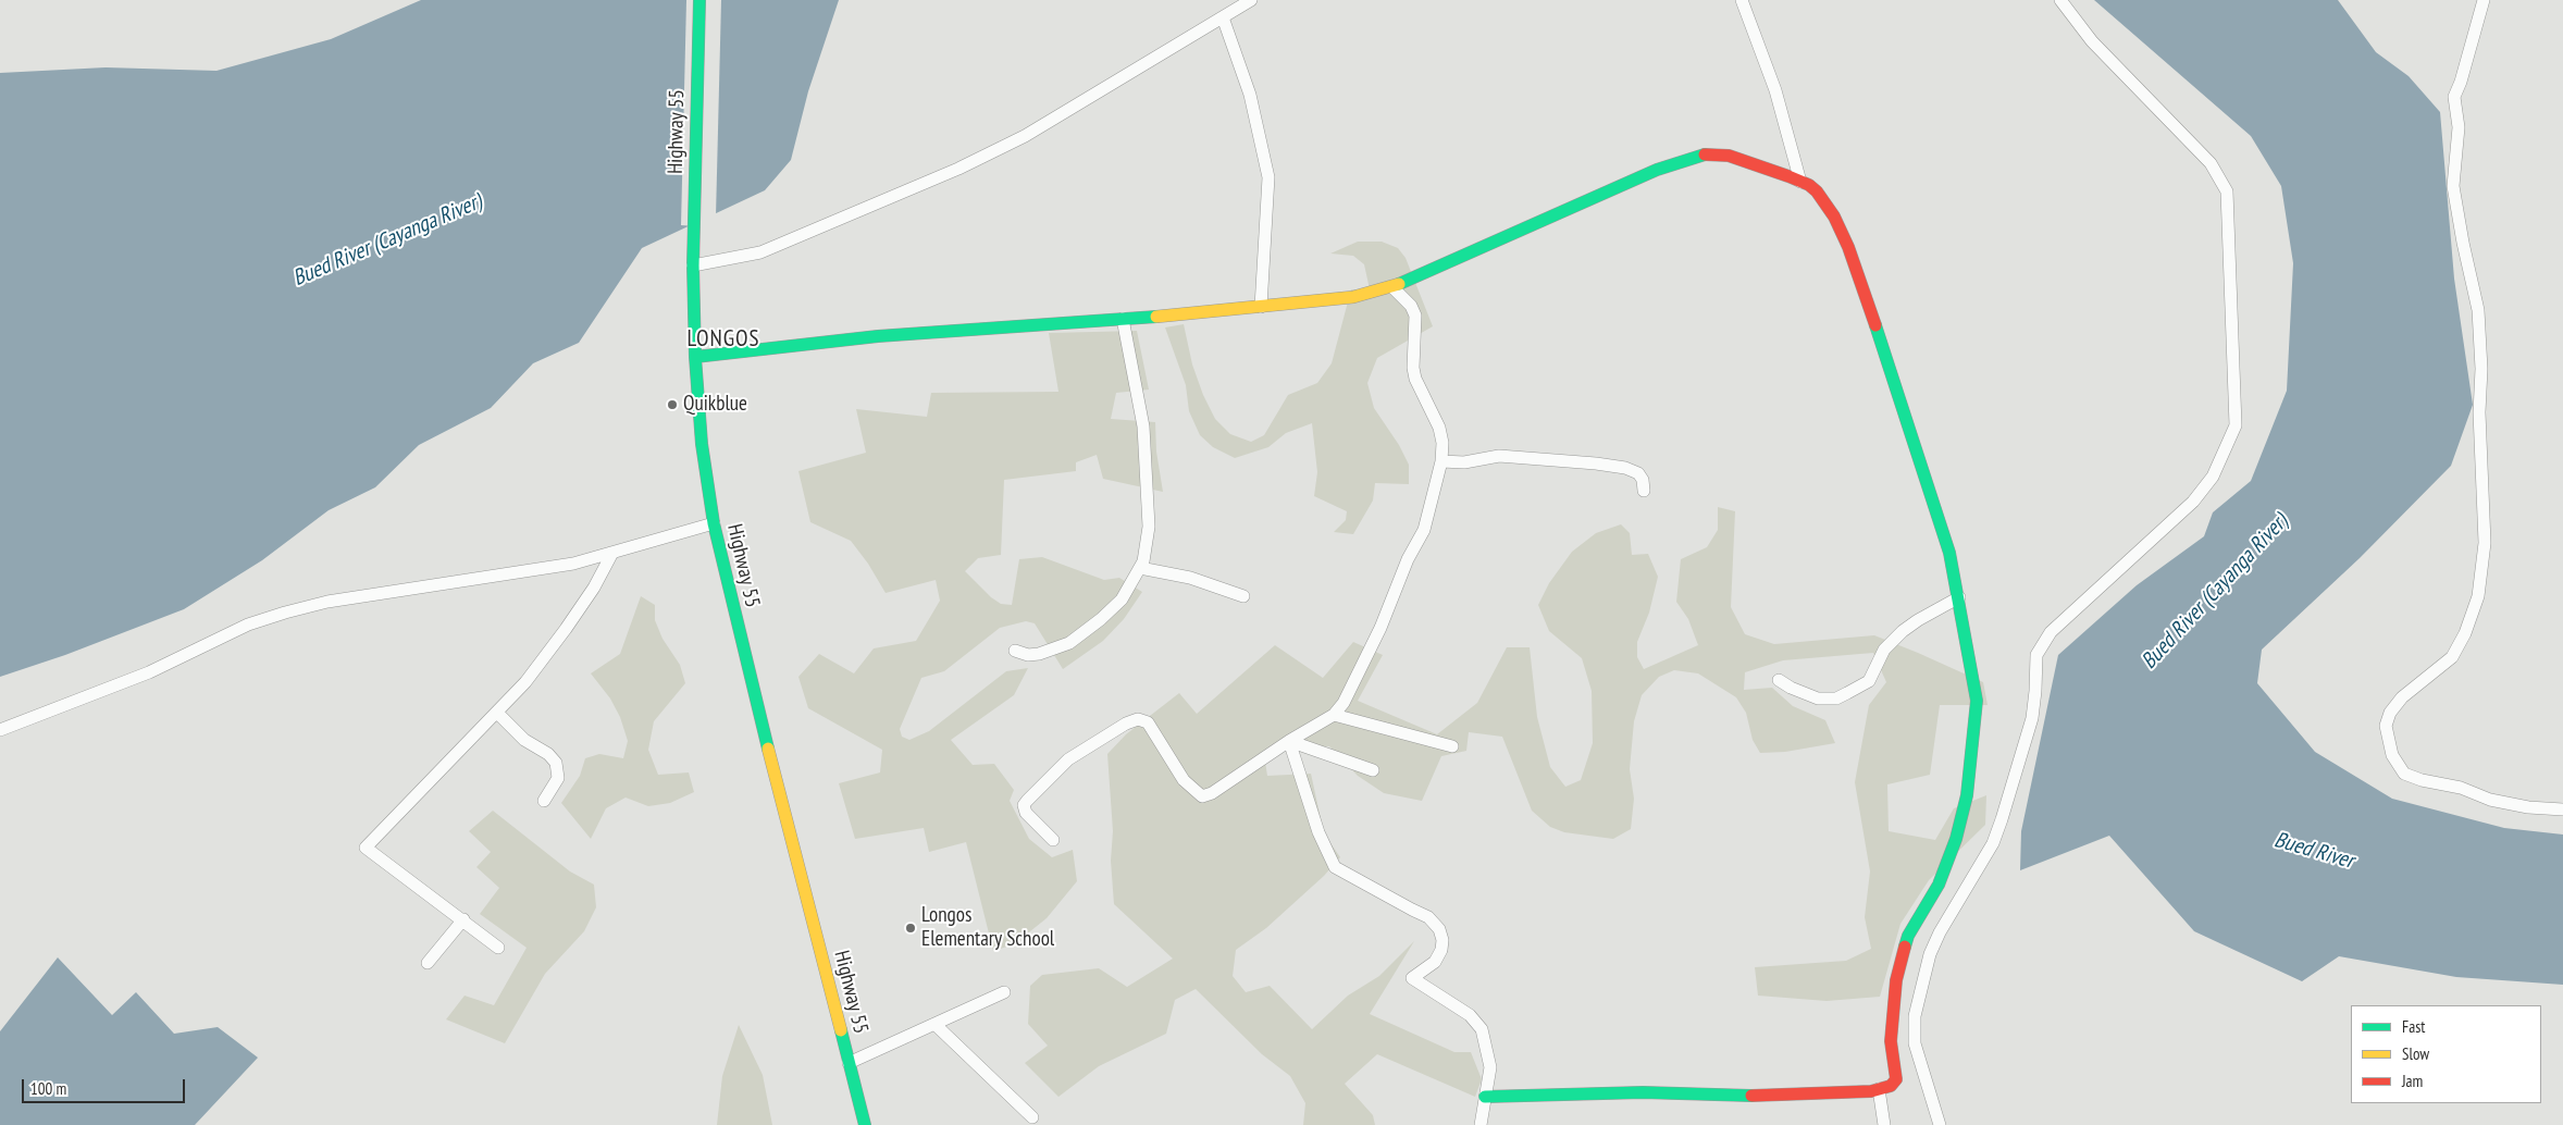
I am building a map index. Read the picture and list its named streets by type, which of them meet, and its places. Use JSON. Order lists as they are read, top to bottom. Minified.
{"streets":{"main road":["Highway 55"]},"districts":["LONGOS"],"water":["Bued River (Cayanga River)","Bued River"],"places":["Quikblue","Longos Elementary School"],"legend":["Fast","Slow","Jam"],"scale_bar":"100 m"}
